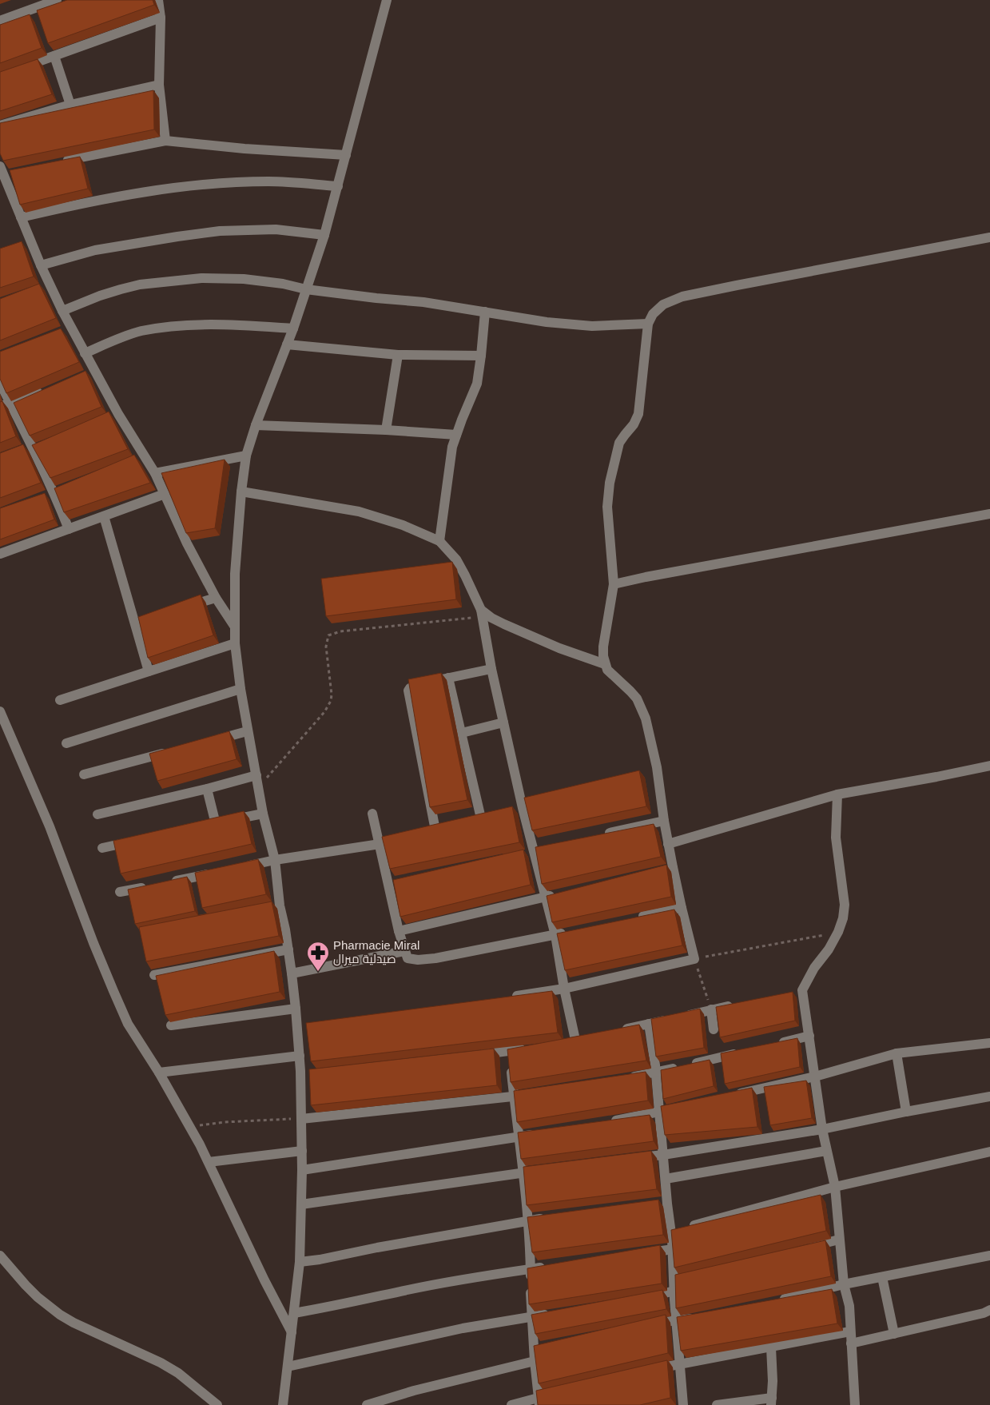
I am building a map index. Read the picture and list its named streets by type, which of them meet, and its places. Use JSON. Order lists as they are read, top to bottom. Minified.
{"places":{"pharmacy":["Pharmacie Miral صيدلية ميرال"]}}
